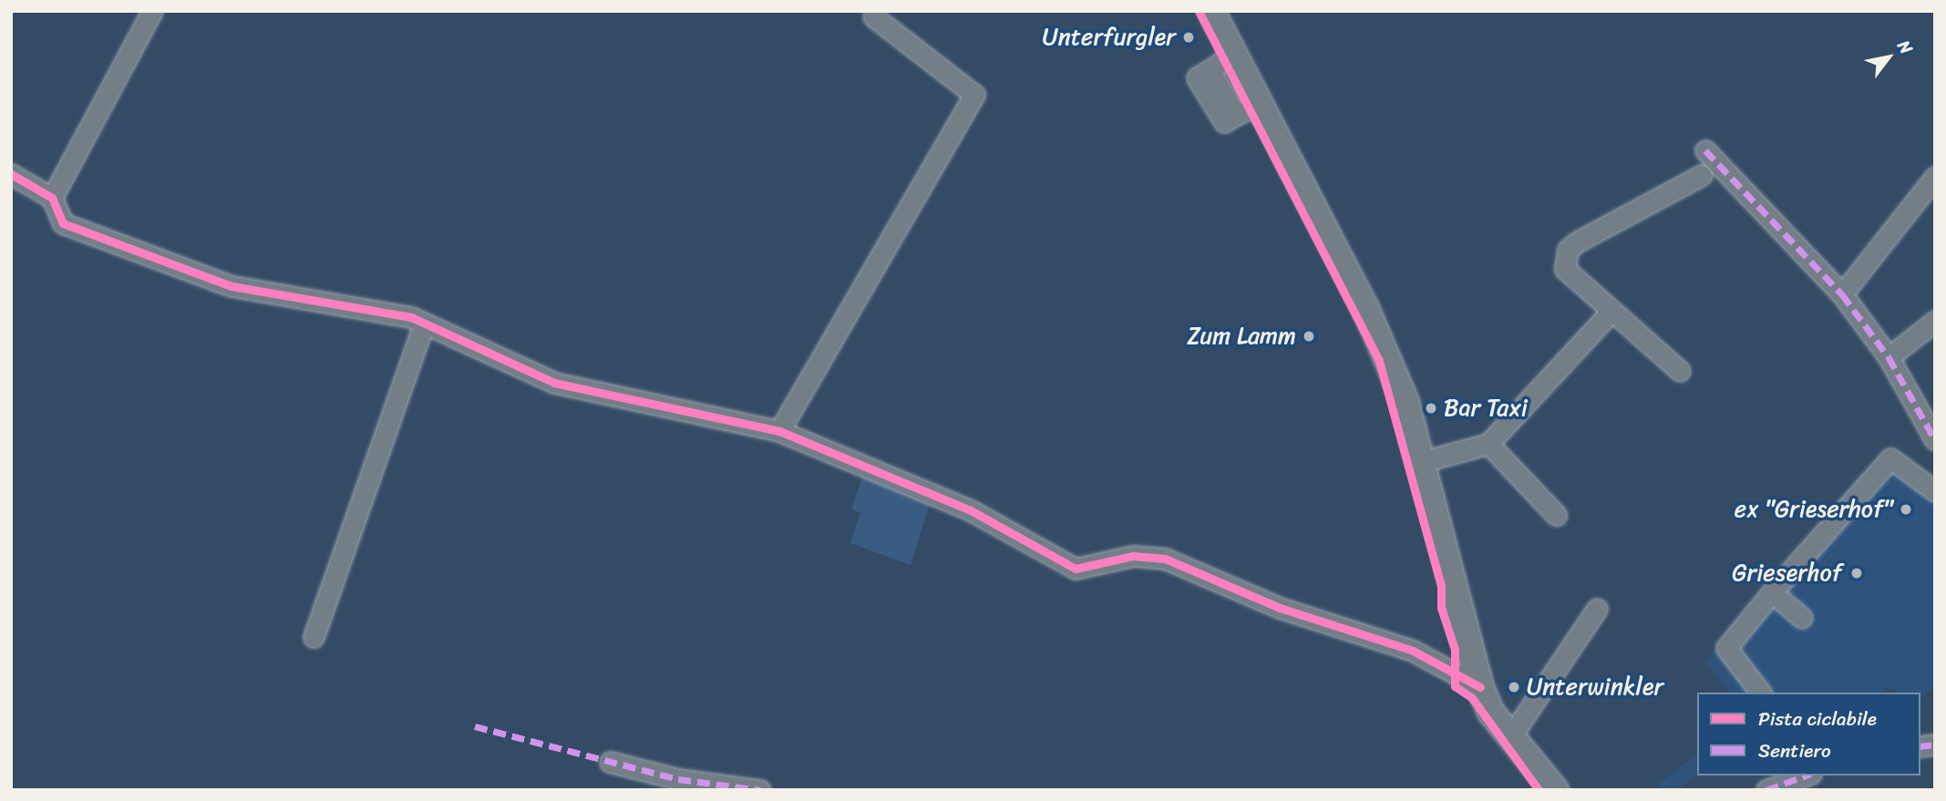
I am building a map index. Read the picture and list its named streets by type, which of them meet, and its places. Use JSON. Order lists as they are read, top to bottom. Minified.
{"places":["Unterfurgler","Zum Lamm","Bar Taxi","ex \"Grieserhof\"","Grieserhof","Unterwinkler"],"legend":["Pista ciclabile","Sentiero"],"north":"top right"}
